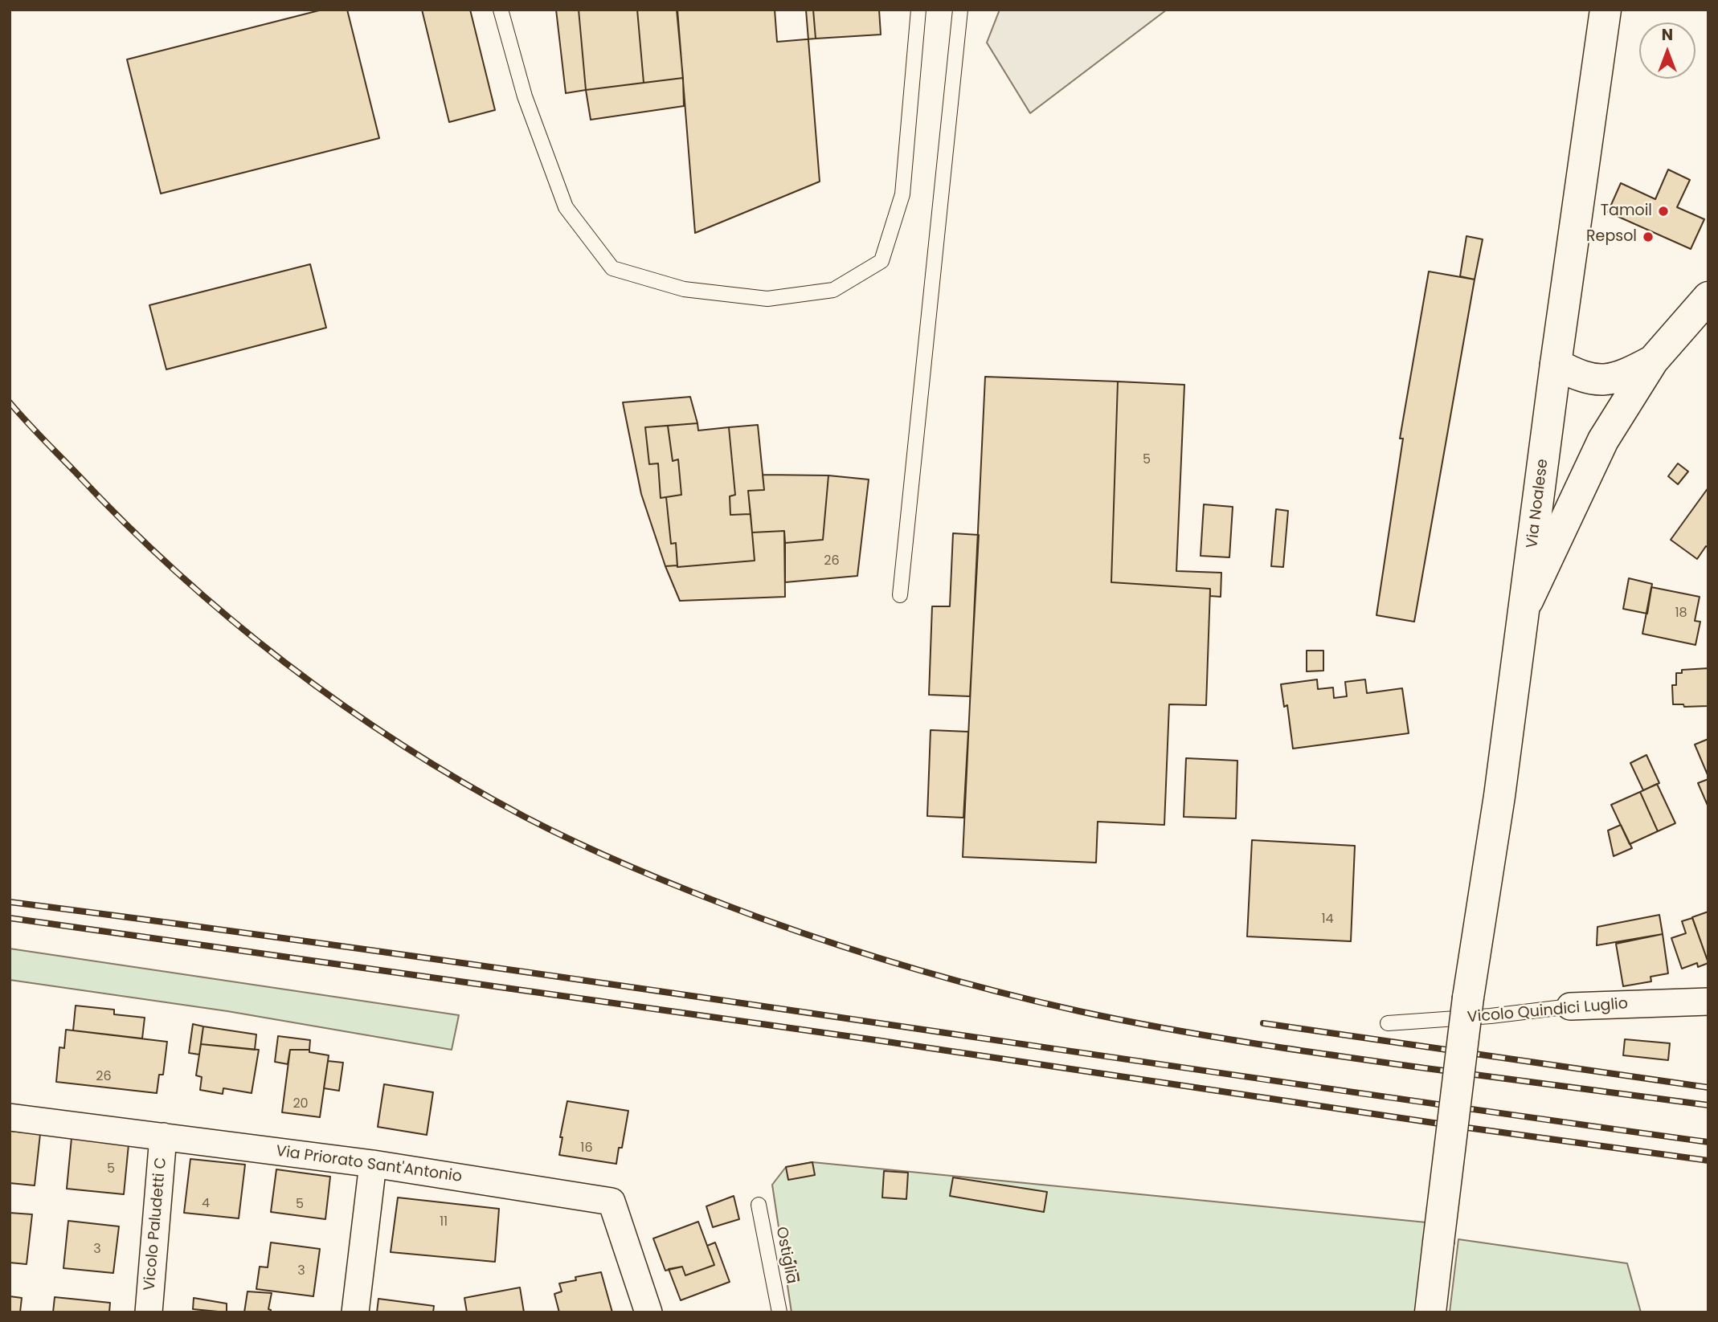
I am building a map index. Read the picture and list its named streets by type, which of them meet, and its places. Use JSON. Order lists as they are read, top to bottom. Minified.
{"streets":{"main road":["Via Noalese"],"street":["Vicolo Quindici Luglio","Via Priorato Sant'Antonio","Vicolo Paludetti C"],"lane":["Ostiglia"]},"crossings":[["Via Priorato Sant'Antonio","Vicolo Paludetti C"]],"places":["Tamoil","Repsol"],"house_numbers":["5","26","18","14","26","20","16","5","4","5","11","3","3"],"north":"top"}
